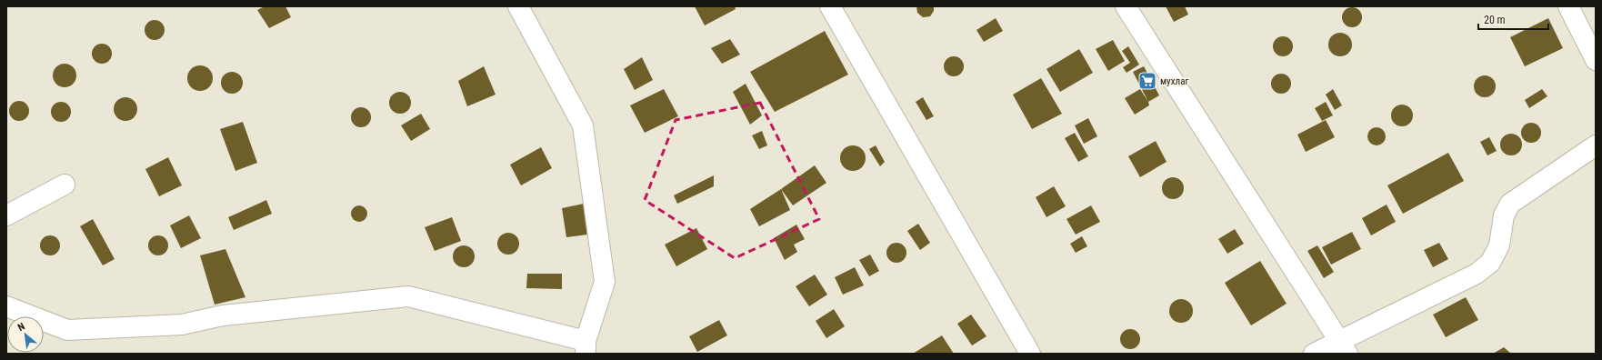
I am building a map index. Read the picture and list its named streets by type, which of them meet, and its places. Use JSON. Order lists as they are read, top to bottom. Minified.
{"places":{"supermarket":["мухлаг"]},"scale_bar":"20 m","north":"top left"}
